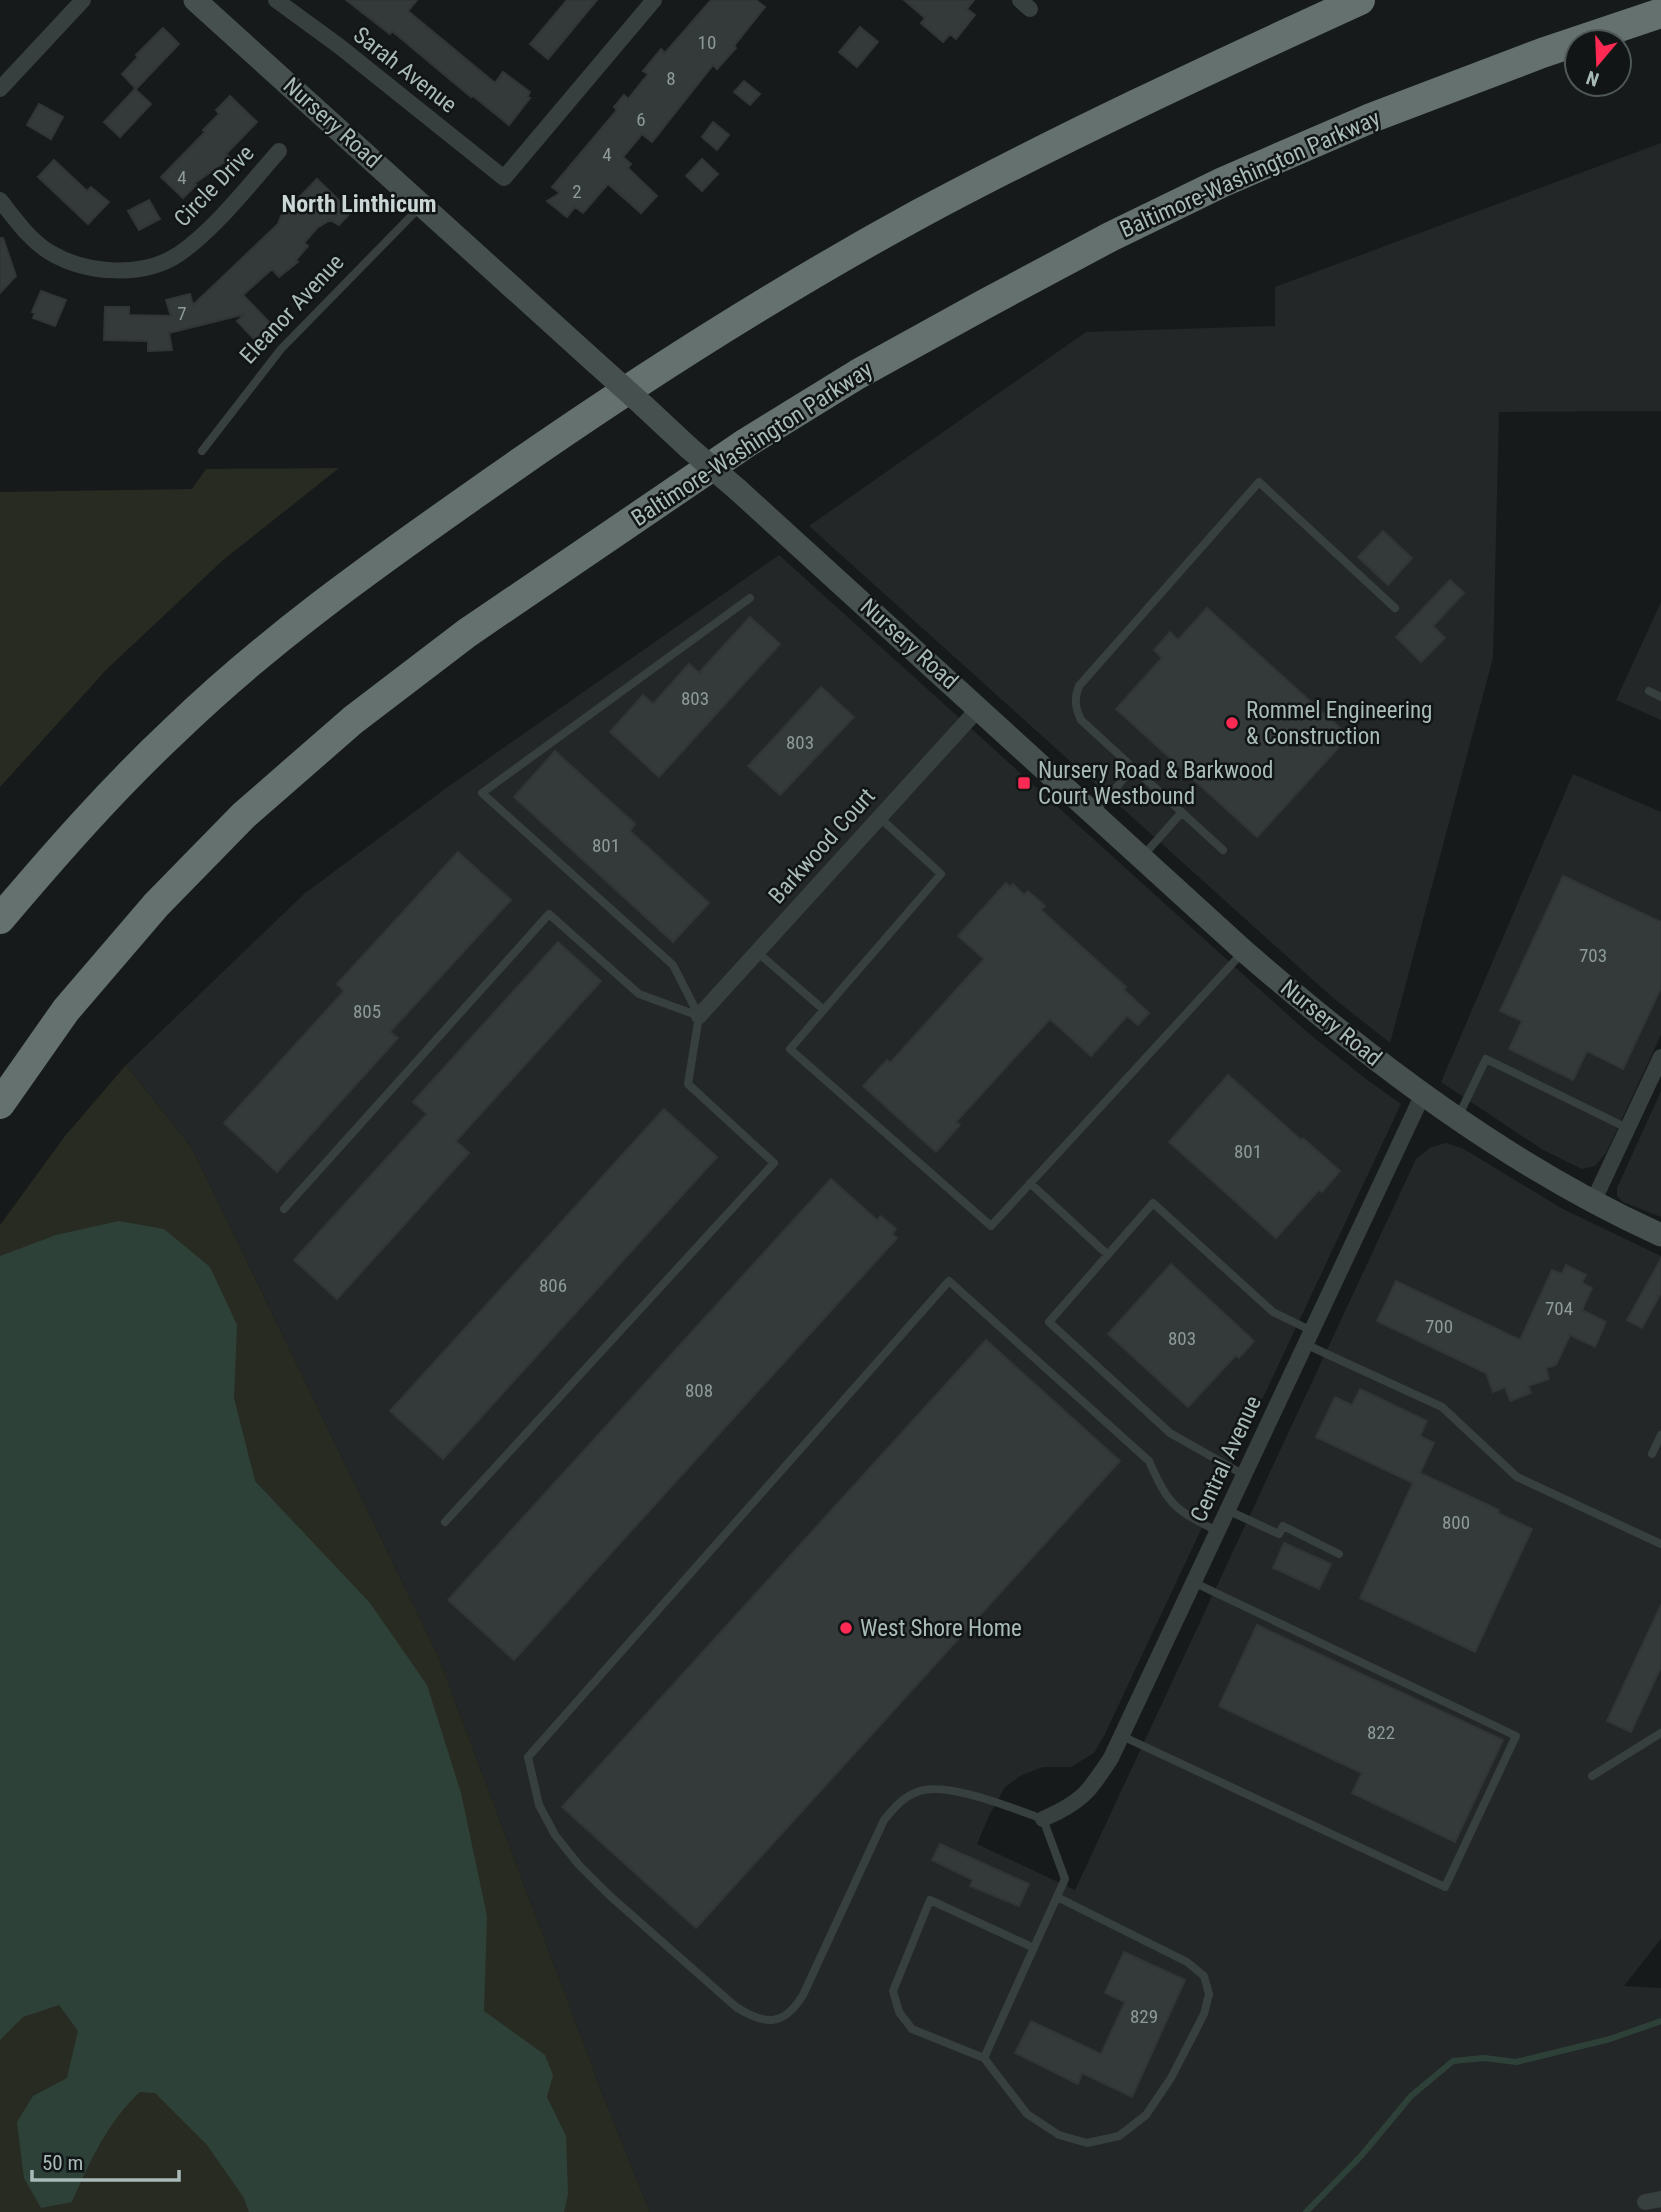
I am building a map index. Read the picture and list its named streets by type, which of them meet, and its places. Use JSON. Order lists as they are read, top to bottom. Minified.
{"streets":{"highway":["Baltimore-Washington Parkway"],"main road":["Nursery Road"],"street":["Sarah Avenue","Circle Drive","Barkwood Court","Central Avenue"],"lane":["Eleanor Avenue"]},"crossings":[["Nursery Road","Eleanor Avenue"],["Nursery Road","Barkwood Court"],["Nursery Road","Central Avenue"]],"districts":["North Linthicum"],"places":{"other":["Rommel Engineering & Construction","West Shore Home"],"transit":["Nursery Road & Barkwood Court Westbound"]},"house_numbers":["10","8","6","4","4","2","7","803","803","801","703","805","801","806","704","700","803","808","800","822","829"],"scale_bar":"50 m","north":"bottom"}
